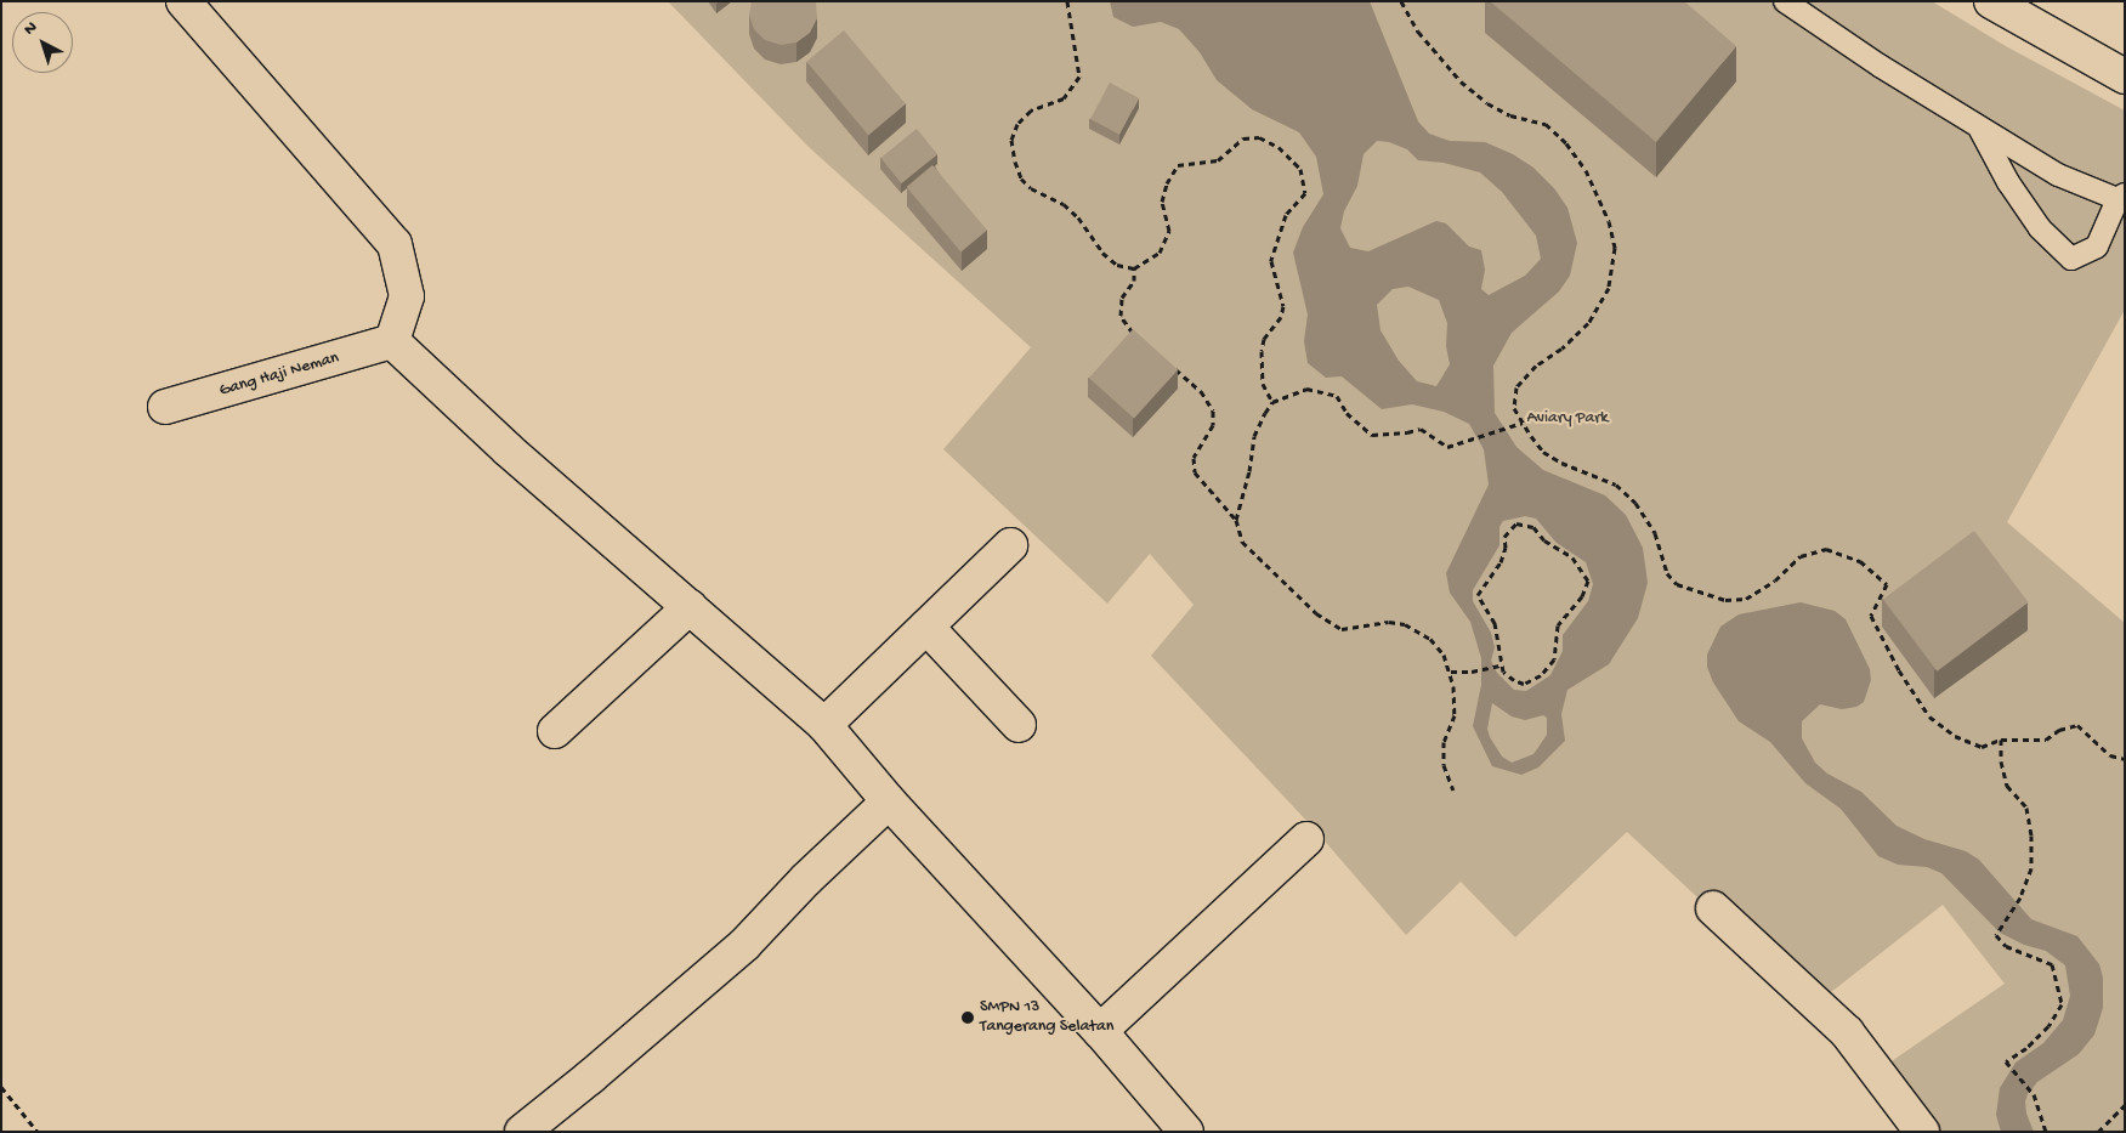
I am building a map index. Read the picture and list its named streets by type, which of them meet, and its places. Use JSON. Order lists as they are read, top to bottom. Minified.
{"streets":{"street":["Gang Haji Neman"]},"parks":["Aviary Park"],"places":["SMPN 13 Tangerang Selatan"],"north":"top left"}
